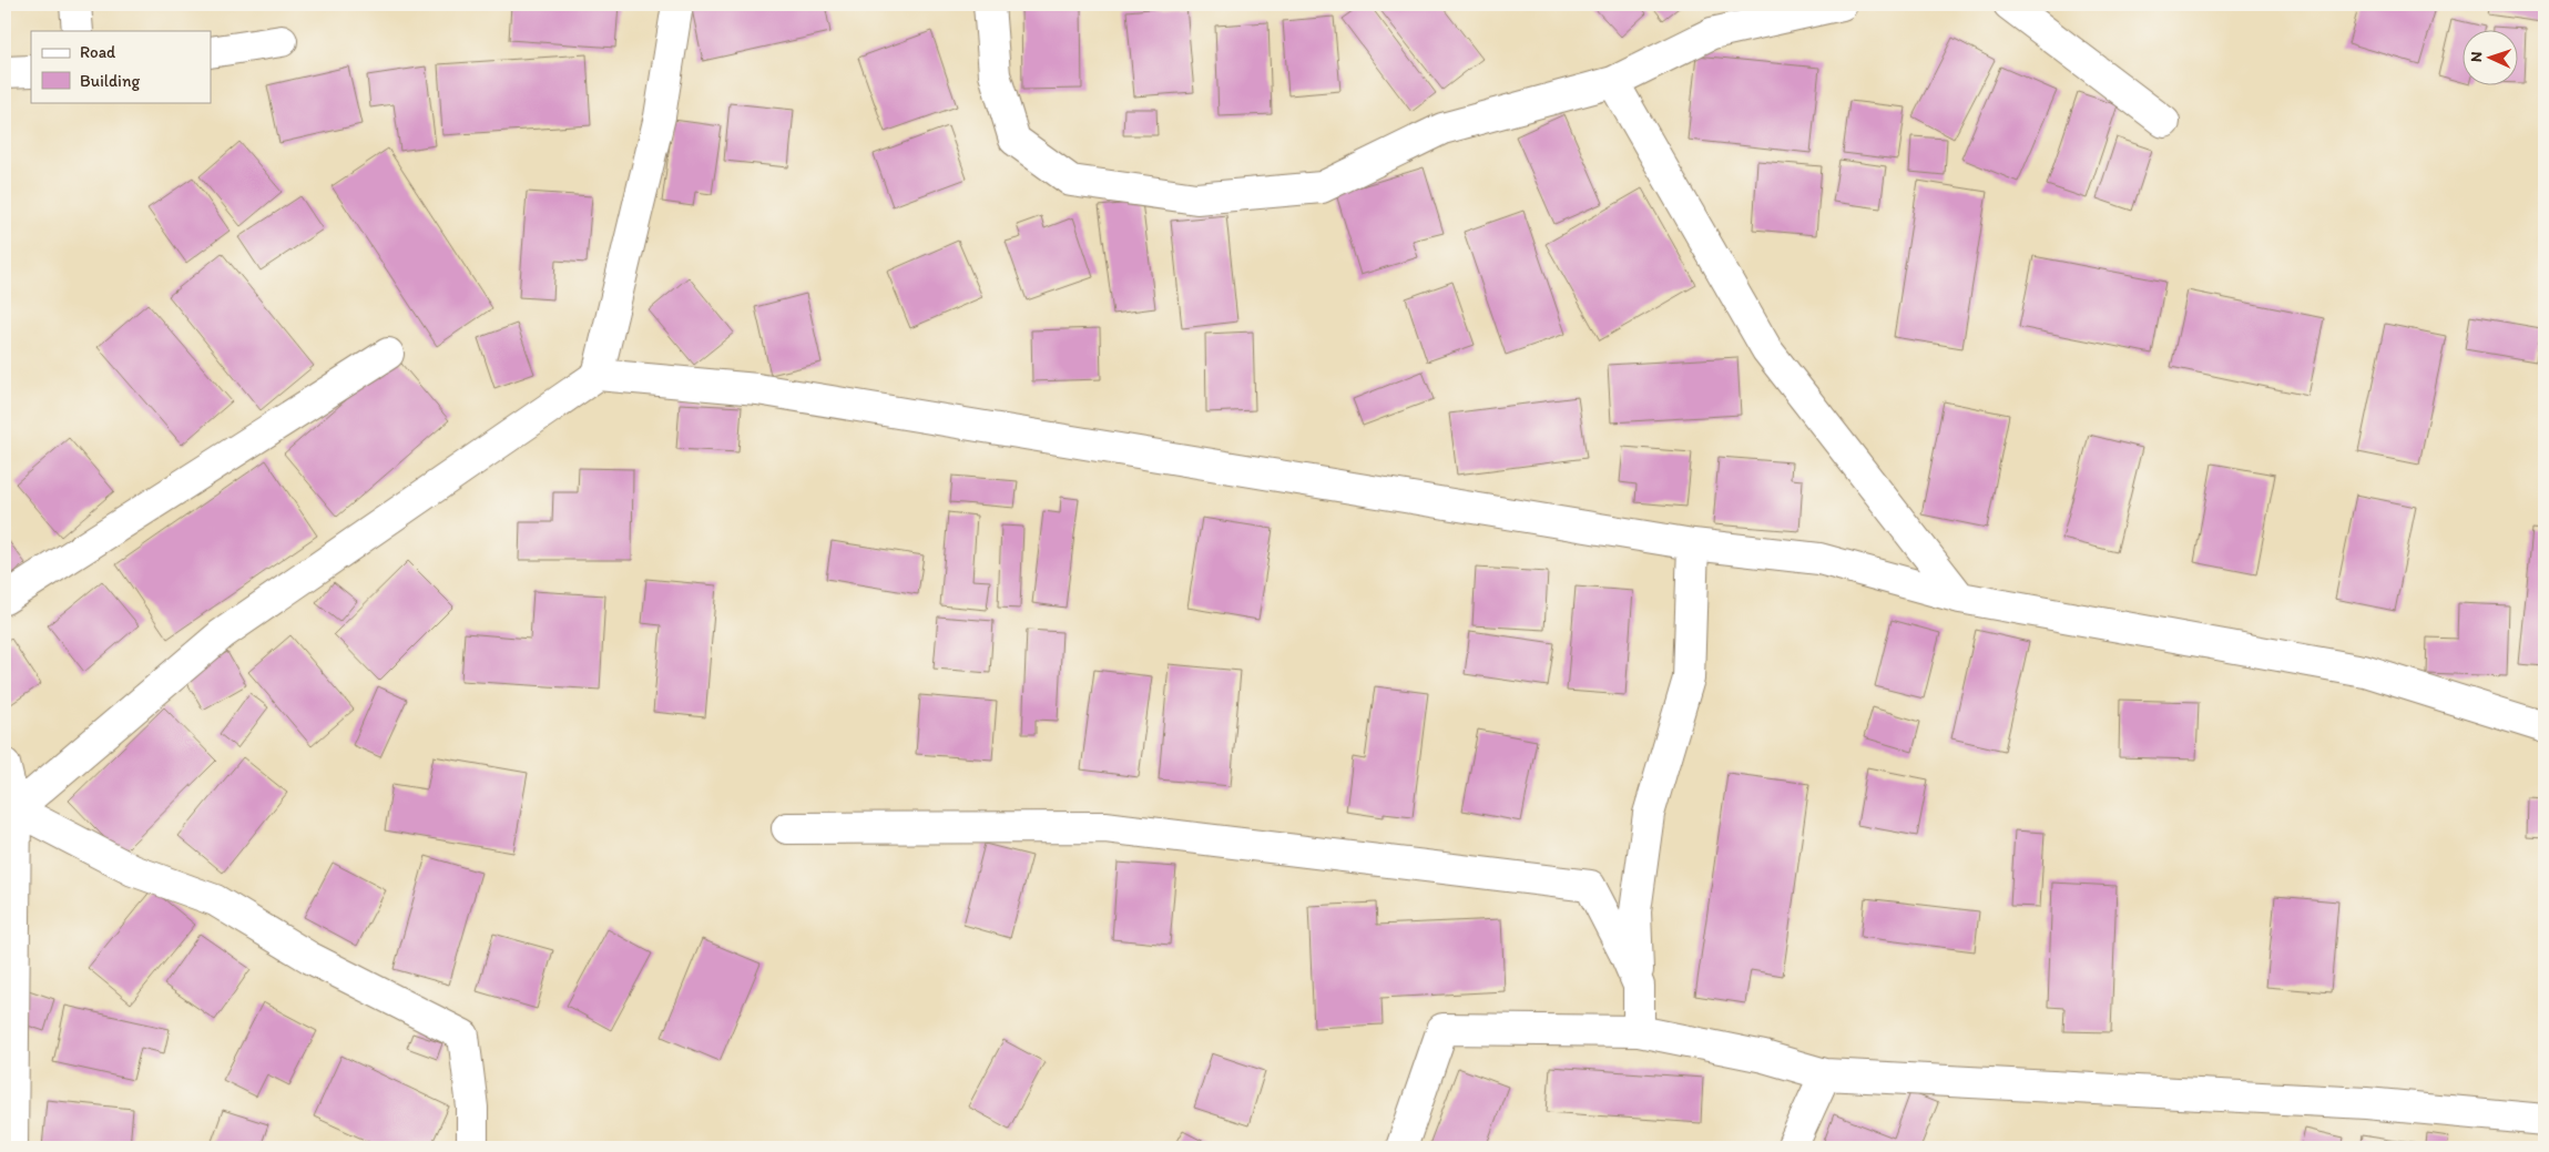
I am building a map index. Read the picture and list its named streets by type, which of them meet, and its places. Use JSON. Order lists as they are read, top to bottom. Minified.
{"legend":["Road","Building"],"north":"left"}
